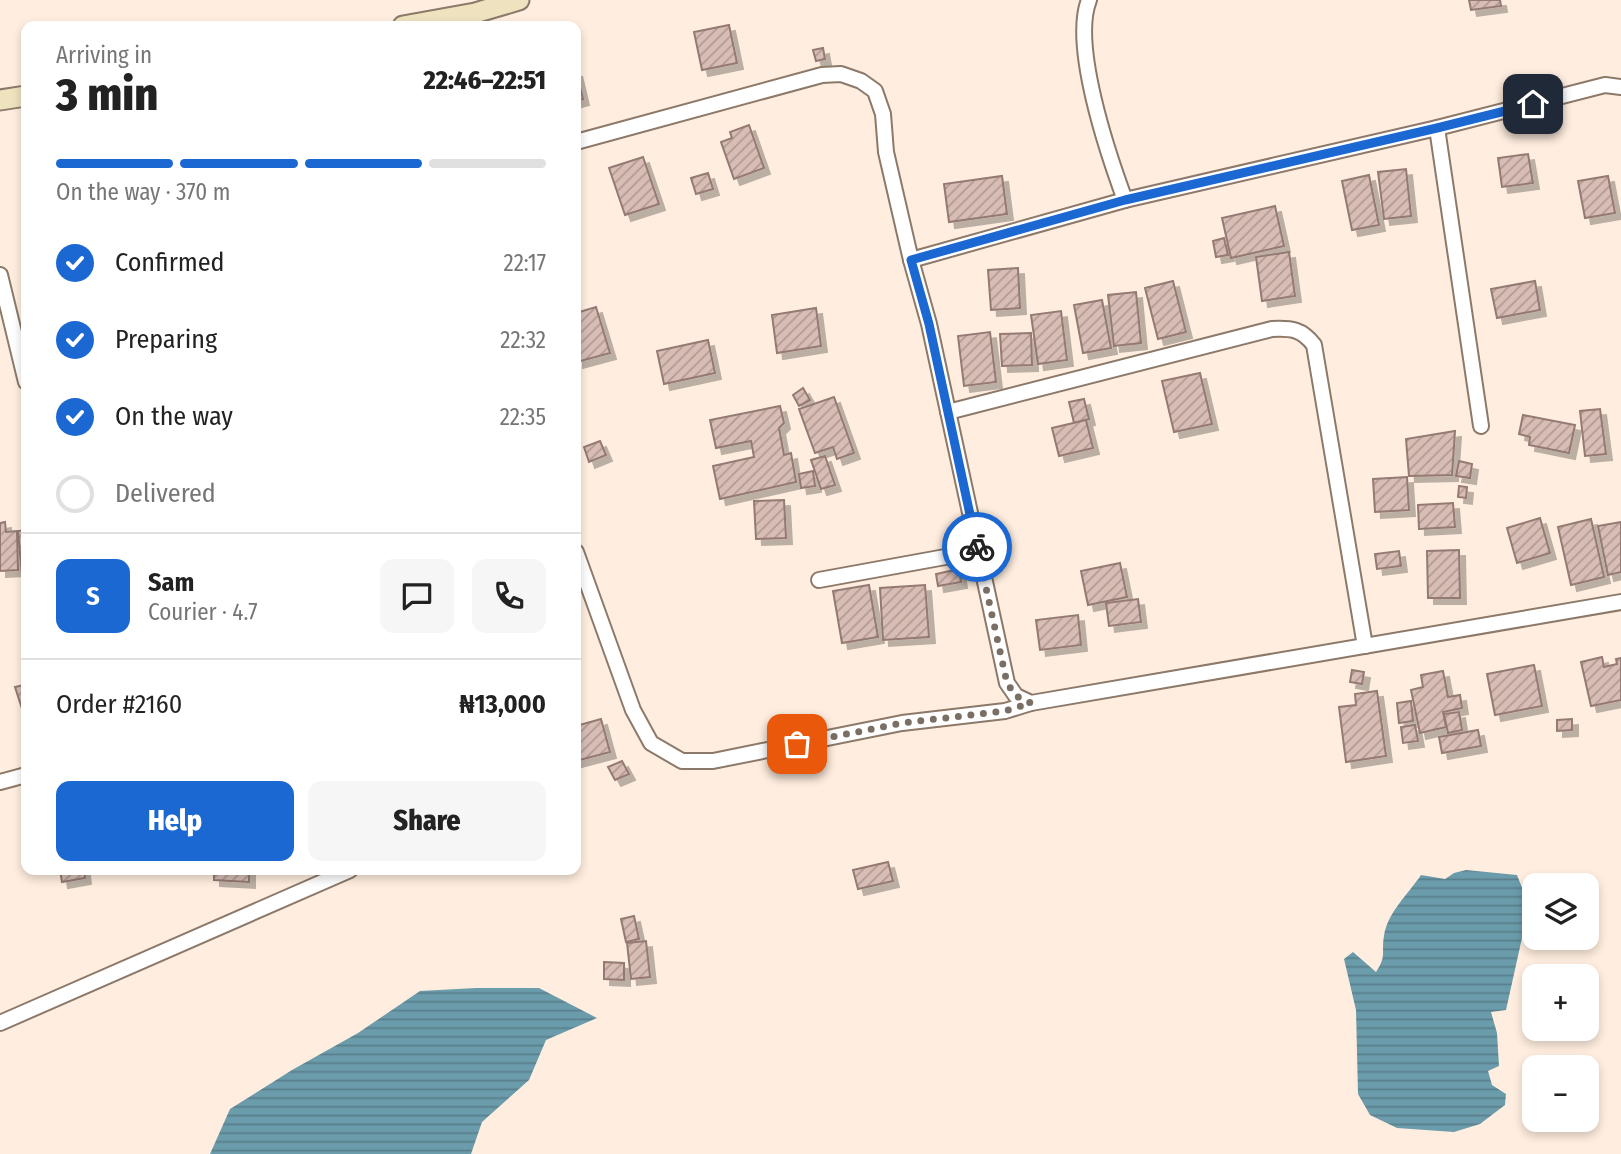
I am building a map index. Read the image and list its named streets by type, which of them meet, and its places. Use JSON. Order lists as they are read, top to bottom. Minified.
{"page":{"heading":["3 min","Arriving in","22:46–22:51"],"panel":["Sam","Courier · 4.7","Order #2160","₦13,000"],"bar":"On the way · 370 m","list":[["Confirmed","22:17"],["Preparing","22:32"],["On the way","22:35"],"Delivered"],"round":"S","buttons":["Help","Share"],"map_buttons":["+","−"]}}
